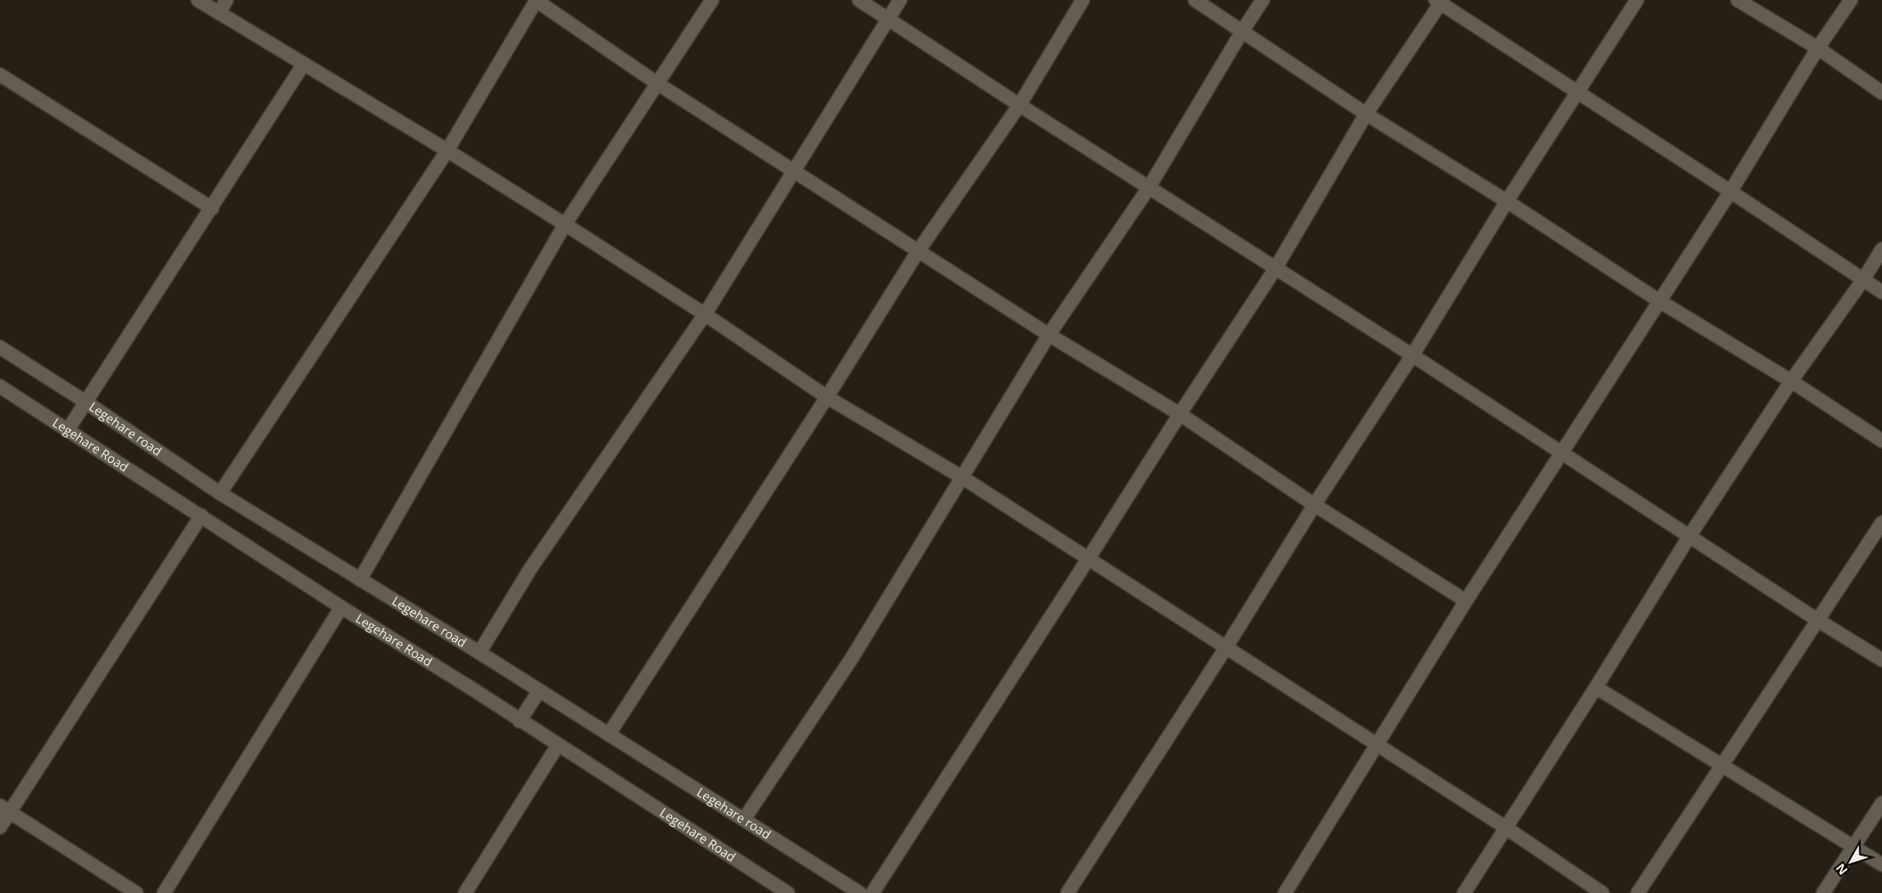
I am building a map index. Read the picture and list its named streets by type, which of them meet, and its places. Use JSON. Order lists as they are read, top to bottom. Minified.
{"streets":{"street":["Legehare road","Legehare Road"]},"north":"bottom left"}
